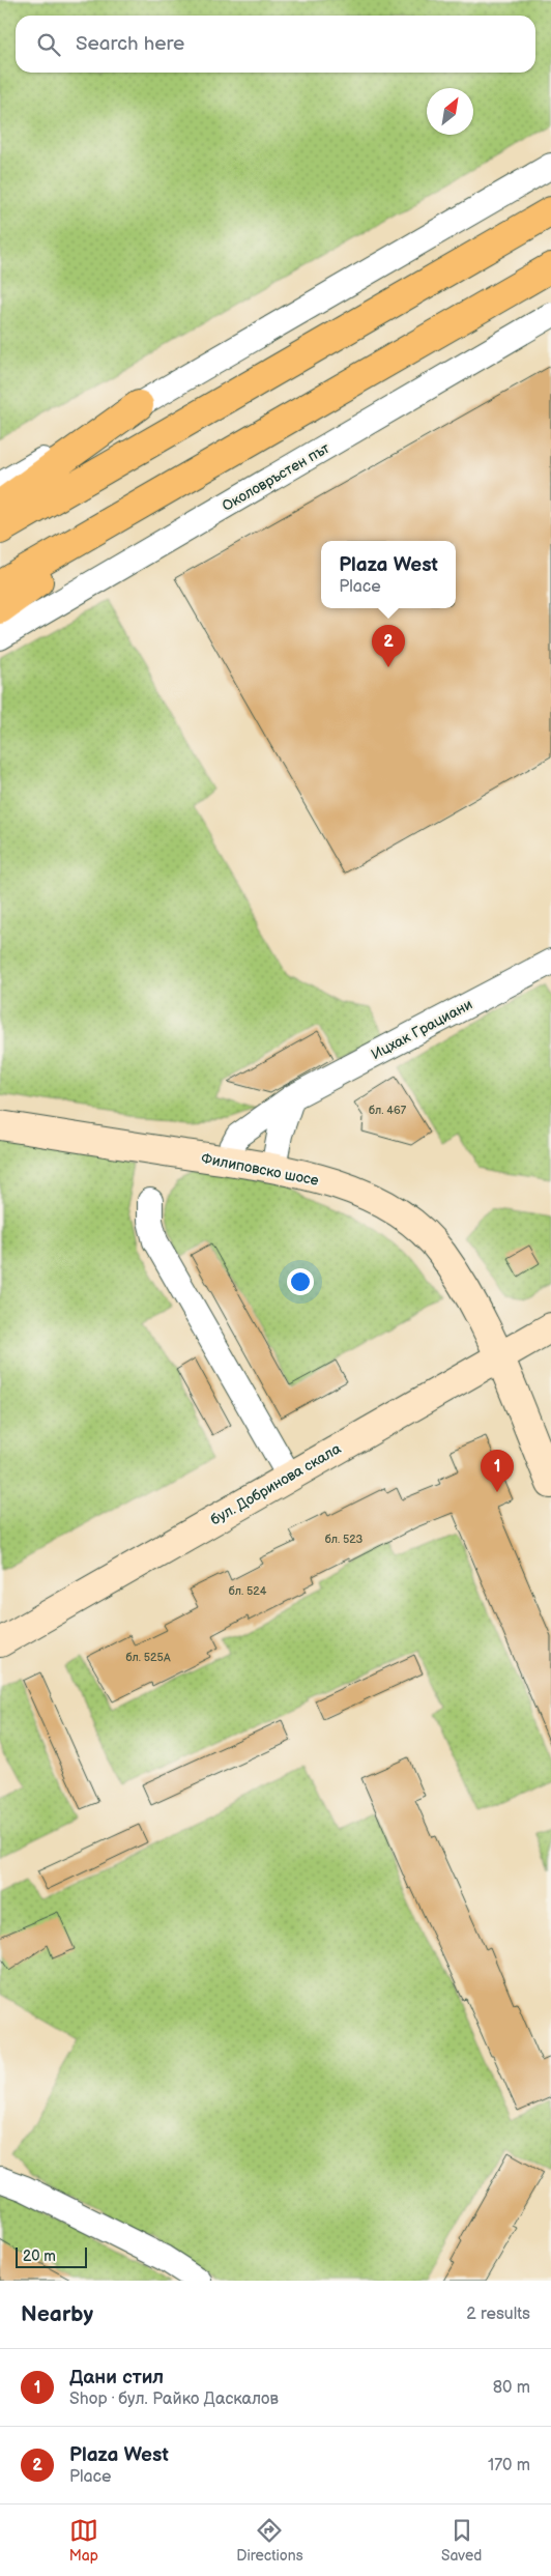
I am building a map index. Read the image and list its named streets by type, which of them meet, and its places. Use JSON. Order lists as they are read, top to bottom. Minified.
{"streets":{"street":["Околовръстен път","Ицхак Грациани","Филиповско шосе","бул. Добринова скала"]},"crossings":[["Ицхак Грациани","Филиповско шосе"],["Филиповско шосе","бул. Добринова скала"]],"house_numbers":["бл. 467","бл. 523","бл. 524","бл. 525А"],"scale_bar":"20 m","north":"top right","page":{"search":"Search here","popup":["Plaza West","Place"],"pins":["2","1"],"scale":"20 m","heading":["Nearby","2 results"],"list":[{"mark":"1","name":"Дани стил","note":"Shop · бул. Райко Даскалов","value":"80 m"},{"mark":"2","name":"Plaza West","note":"Place","value":"170 m"}],"nav":["Map","Directions","Saved"]}}
